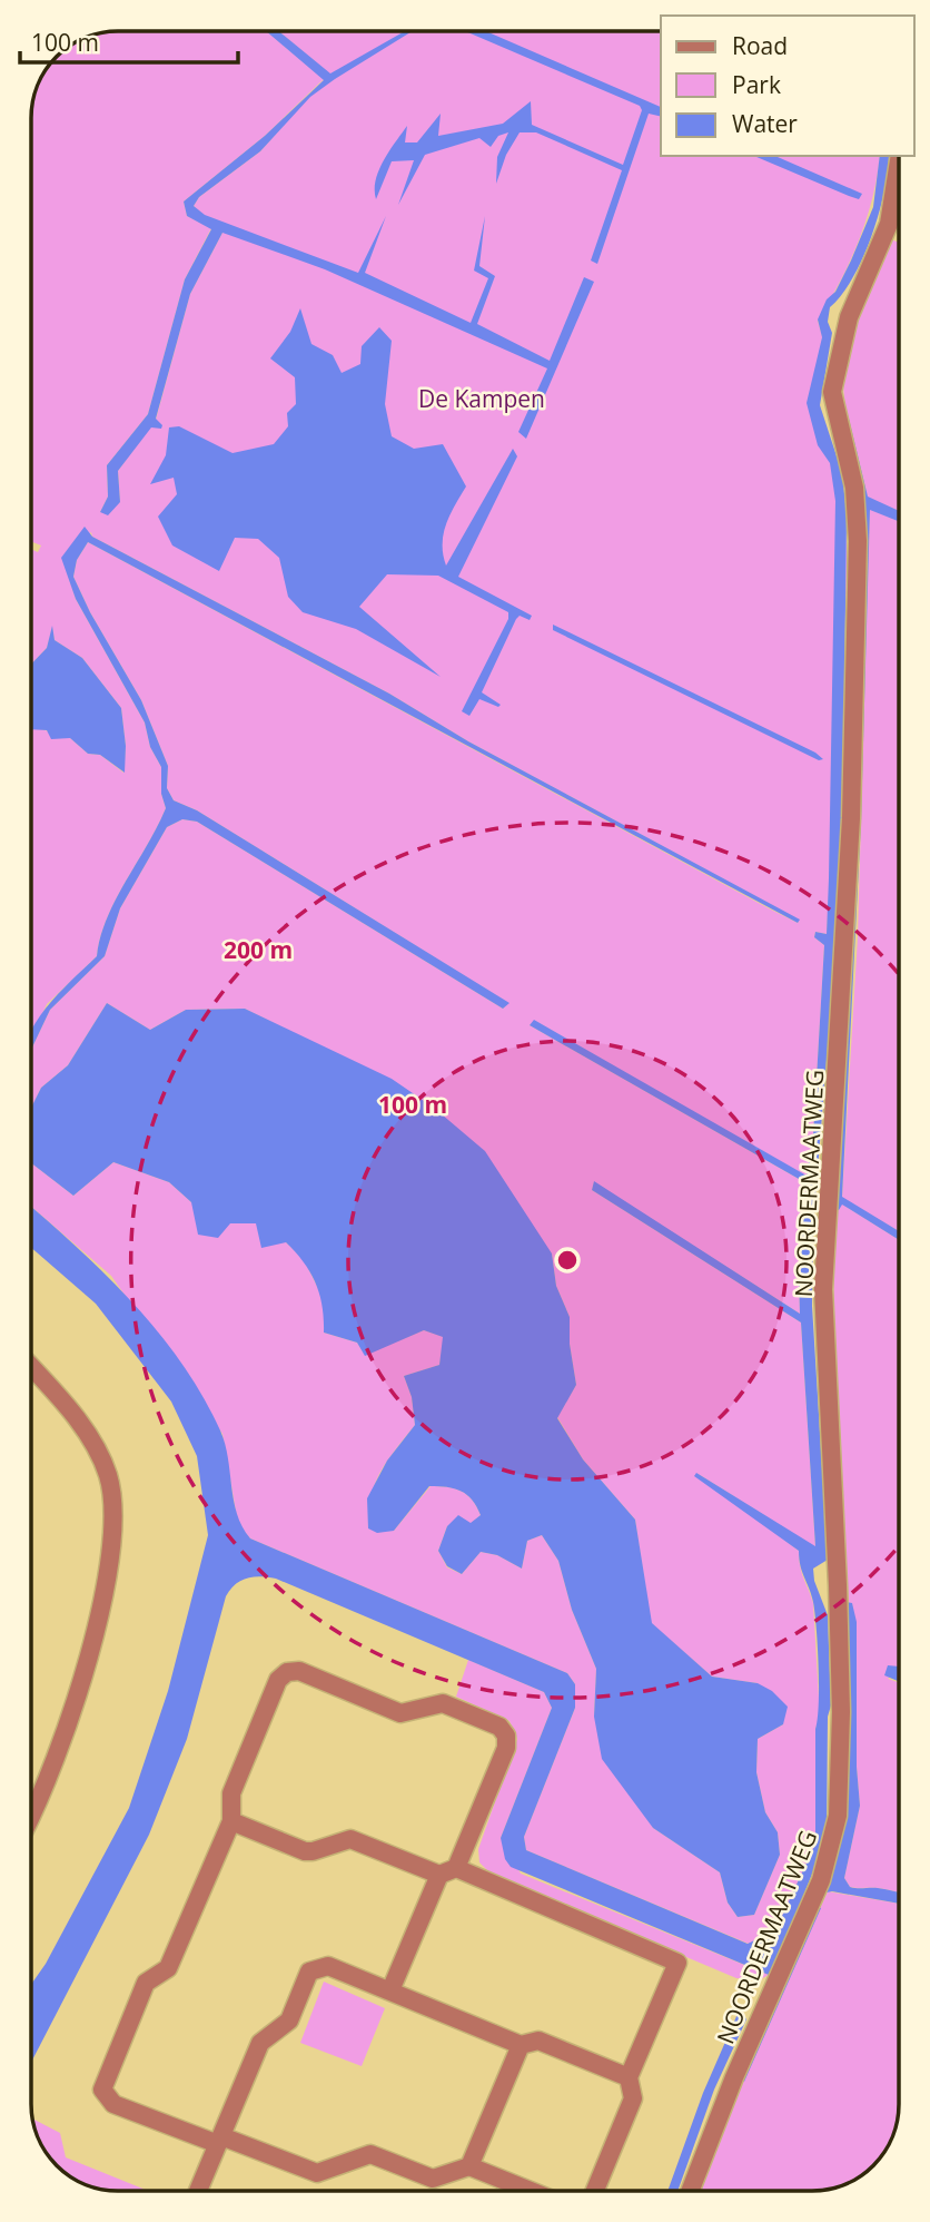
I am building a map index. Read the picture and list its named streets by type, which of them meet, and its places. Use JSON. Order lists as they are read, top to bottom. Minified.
{"streets":{"street":["NOORDERMAATWEG"]},"parks":["De Kampen"],"legend":["Road","Park","Water"],"scale_bar":"100 m","rings":["200 m","100 m"]}
